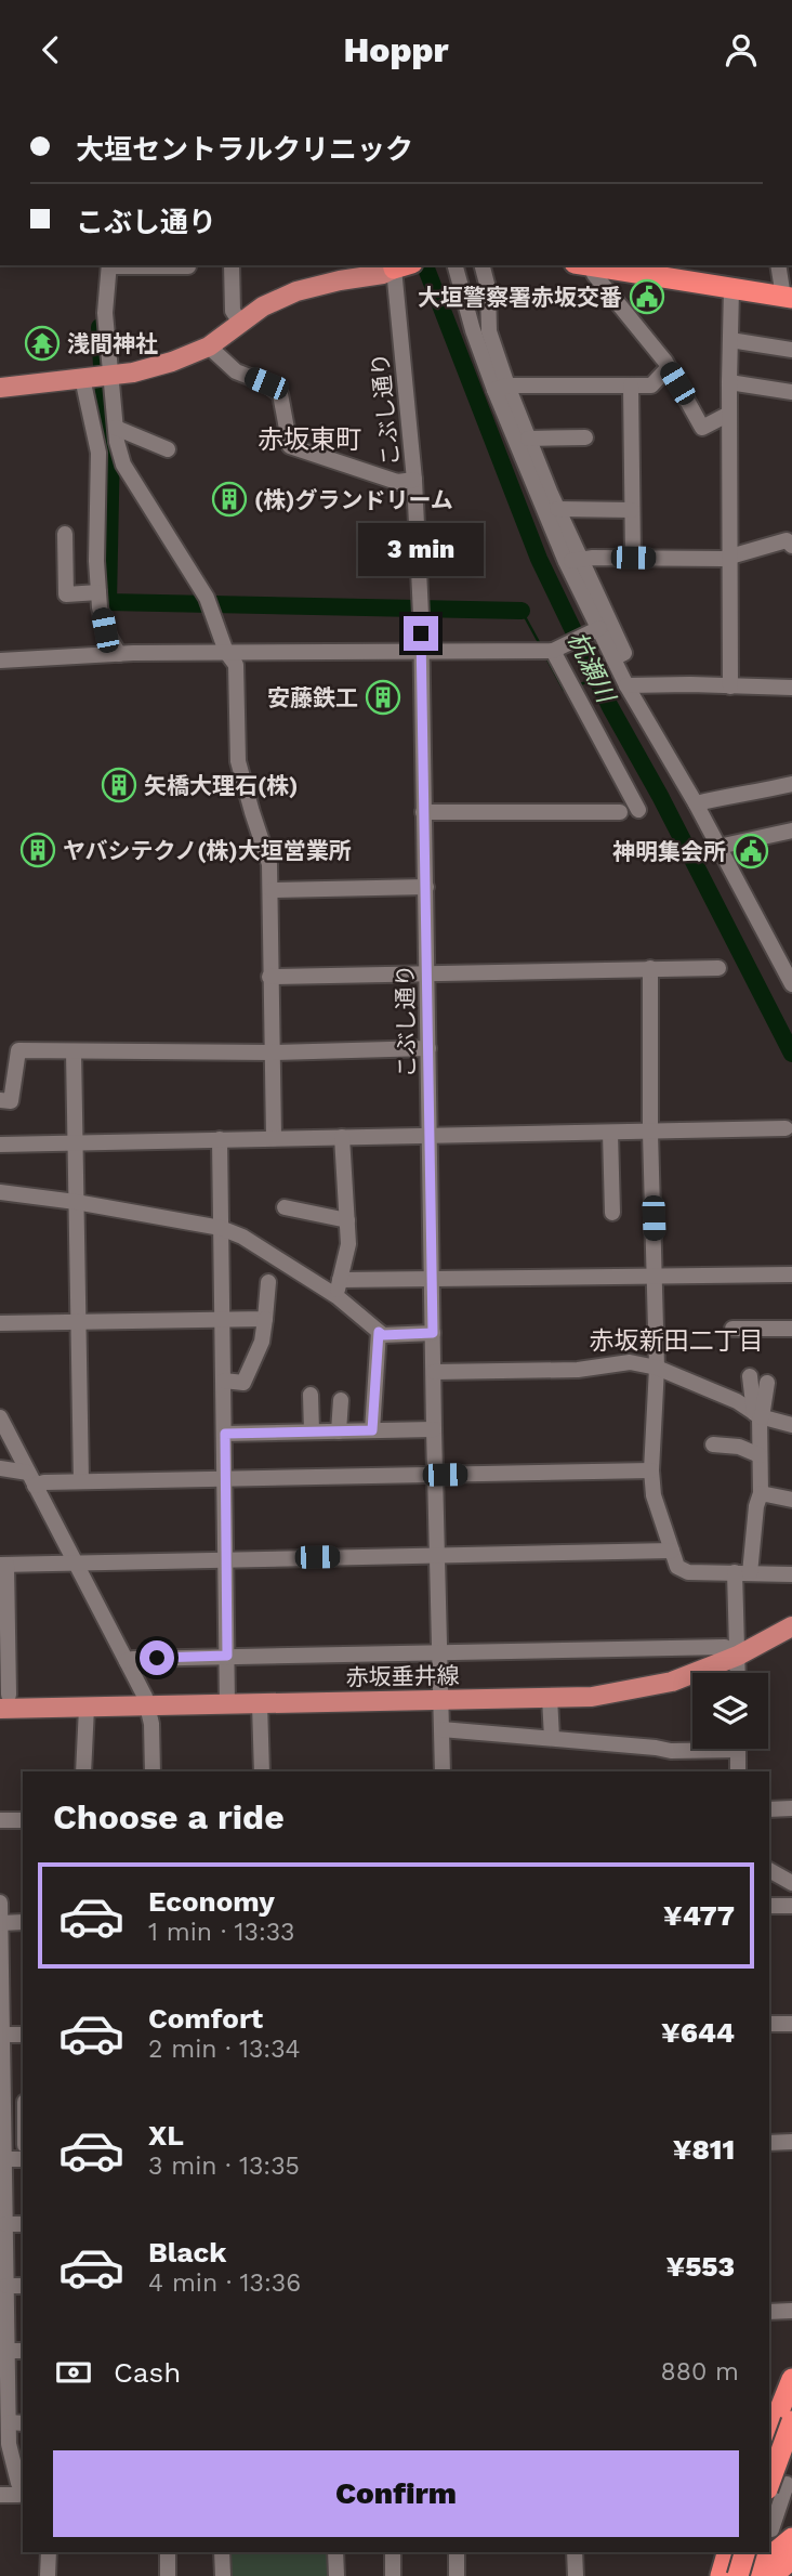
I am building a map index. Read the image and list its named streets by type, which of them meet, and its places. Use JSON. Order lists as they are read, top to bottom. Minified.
{"streets":{"main road":["赤坂垂井線"],"street":["こぶし通り"]},"crossings":[["こぶし通り","赤坂垂井線"]],"districts":["赤坂東町","赤坂新田二丁目"],"water":["杭瀬川"],"places":{"public building":["大垣警察署赤坂交番","神明集会所"],"temple":["浅間神社"],"building":["(株)グランドリーム","安藤鉄工","矢橋大理石(株)","ヤバシテクノ(株)大垣営業所"]},"page":{"header":"Hoppr","banner":["大垣セントラルクリニック","こぶし通り"],"bubble":"3 min","heading":"Choose a ride","list":[{"name":"Economy","note":"1 min · 13:33","value":"¥477"},{"name":"Comfort","note":"2 min · 13:34","value":"¥644"},{"name":"XL","note":"3 min · 13:35","value":"¥811"},{"name":"Black","note":"4 min · 13:36","value":"¥553"}],"pay":["Cash","880 m"],"buttons":"Confirm"}}
